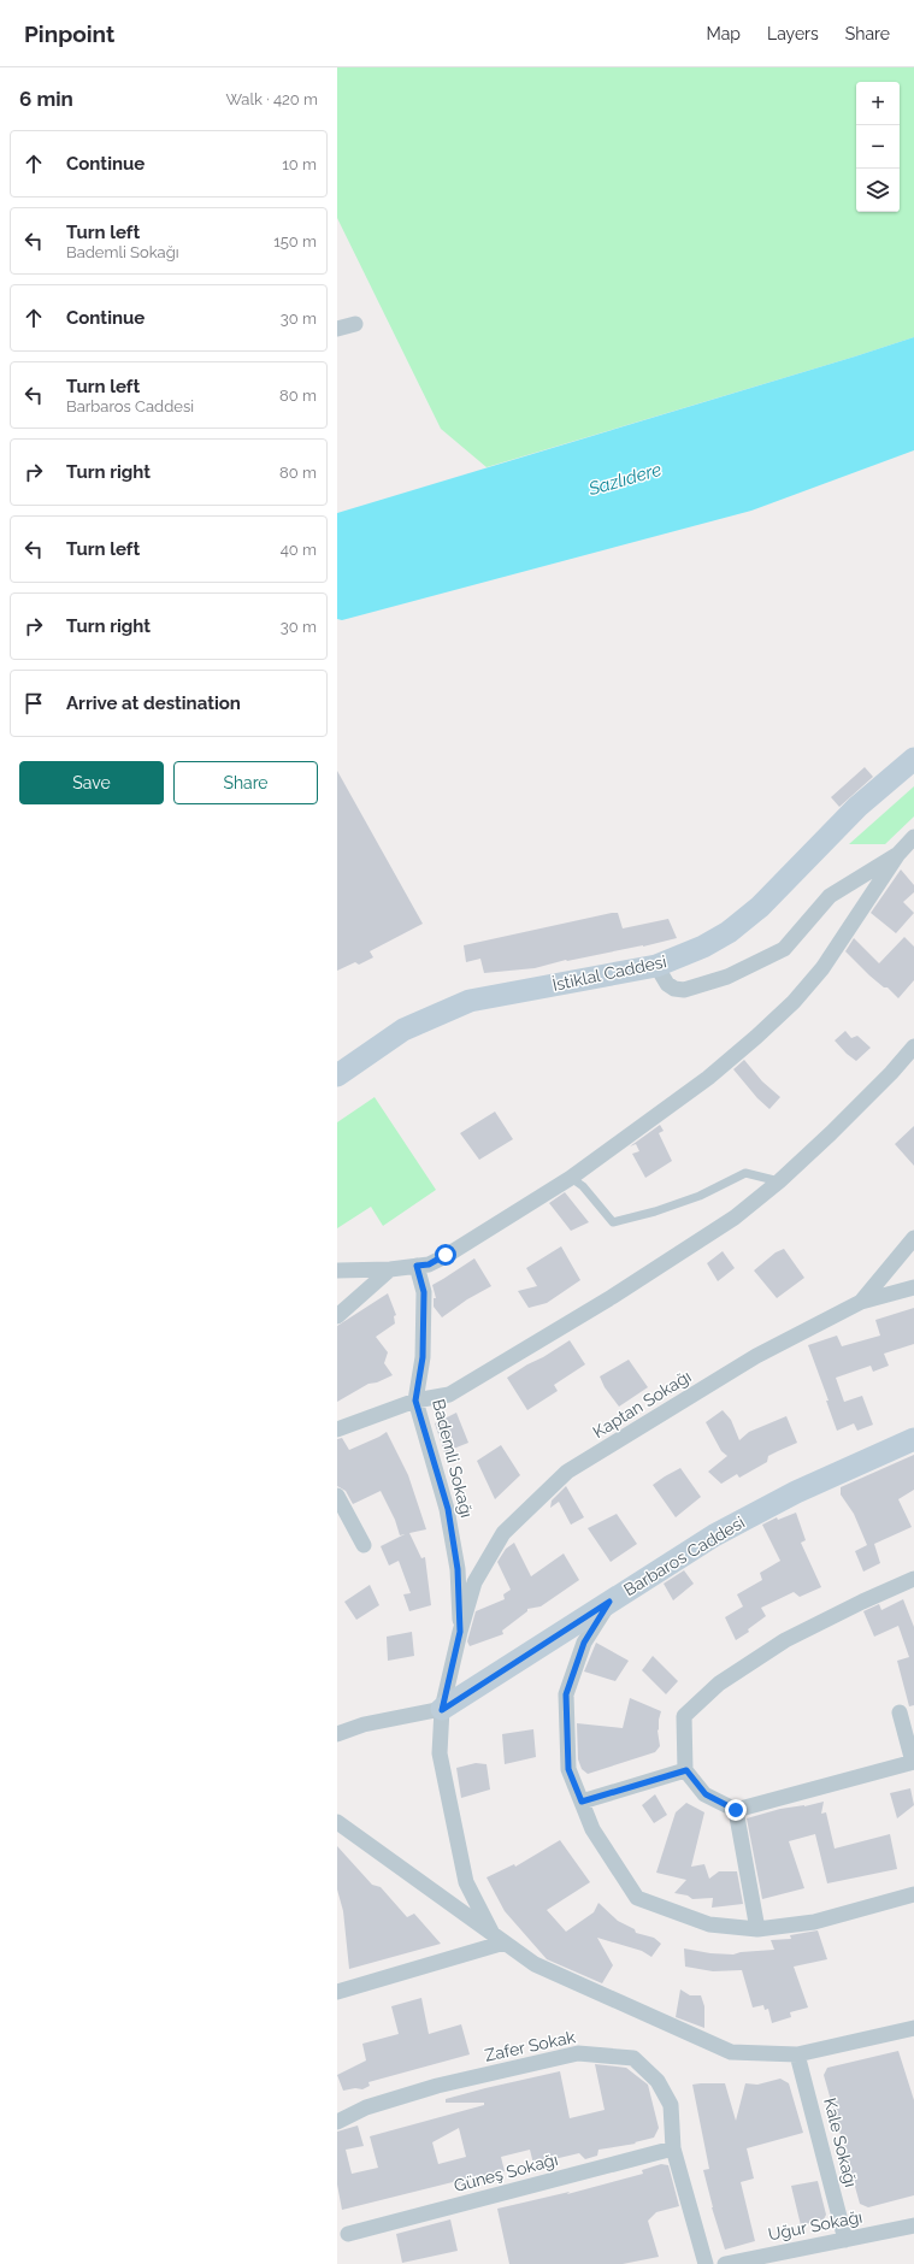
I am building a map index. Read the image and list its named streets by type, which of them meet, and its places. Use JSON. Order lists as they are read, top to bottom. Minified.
{"streets":{"main road":["İstiklal Caddesi","Barbaros Caddesi"],"street":["Kaptan Sokağı","Bademli Sokağı","Zafer Sokak","Kale Sokağı","Güneş Sokağı","Uğur Sokağı"]},"crossings":[["Kaptan Sokağı","Bademli Sokağı"],["Zafer Sokak","Güneş Sokağı"],["Kale Sokağı","Uğur Sokağı"]],"water":["Sazlıdere"],"page":{"header":"Pinpoint","nav":["Map","Layers","Share"],"heading":["6 min","Walk · 420 m"],"map_buttons":["+","−"],"list":[["Continue","10 m"],["Turn left","Bademli Sokağı","150 m"],["Continue","30 m"],["Turn left","Barbaros Caddesi","80 m"],["Turn right","80 m"],["Turn left","40 m"],["Turn right","30 m"],"Arrive at destination"],"buttons":["Save","Share"]}}
